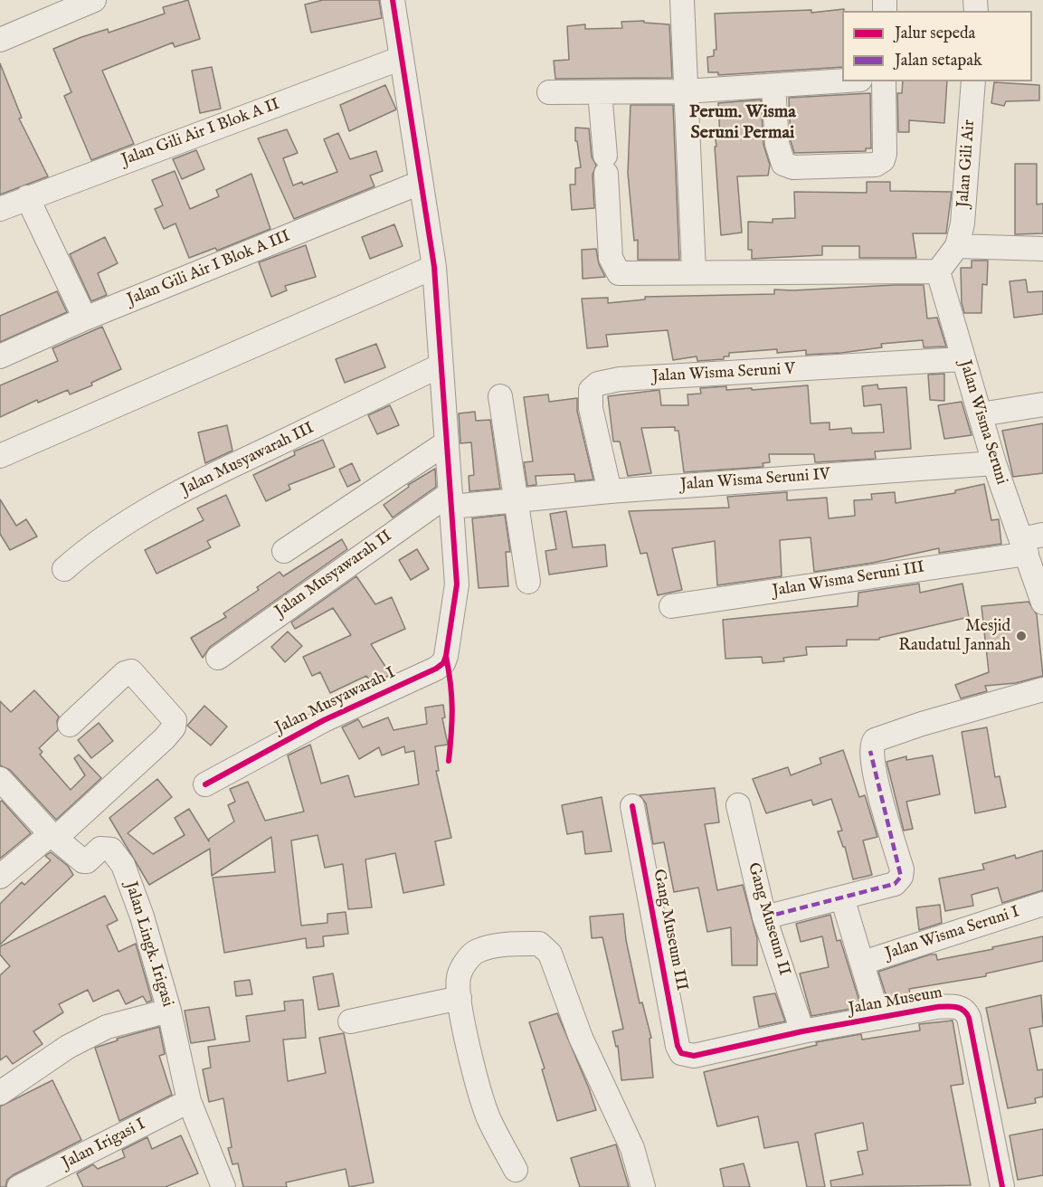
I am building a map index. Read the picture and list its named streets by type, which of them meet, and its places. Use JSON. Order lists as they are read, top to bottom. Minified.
{"streets":{"street":["Jalan Gili Air I Blok A II","Jalan Gili Air","Jalan Gili Air I Blok A III","Jalan Wisma Seruni V","Jalan Wisma Seruni","Jalan Musyawarah III","Jalan Wisma Seruni IV","Jalan Musyawarah II","Jalan Wisma Seruni III","Jalan Musyawarah I","Gang Museum II","Gang Museum III","Jalan Wisma Seruni I","Jalan Lingk. Irigasi","Jalan Museum","Jalan Irigasi I"]},"crossings":[["Jalan Gili Air I Blok A II","Jalan Musyawarah I"],["Jalan Gili Air I Blok A III","Jalan Musyawarah I"],["Jalan Wisma Seruni V","Jalan Wisma Seruni"],["Jalan Wisma Seruni V","Jalan Wisma Seruni IV"],["Jalan Wisma Seruni","Jalan Wisma Seruni IV"],["Jalan Wisma Seruni","Jalan Wisma Seruni III"],["Jalan Musyawarah III","Jalan Musyawarah I"],["Jalan Wisma Seruni IV","Jalan Musyawarah II"],["Jalan Wisma Seruni IV","Jalan Musyawarah I"],["Jalan Musyawarah II","Jalan Musyawarah I"],["Gang Museum II","Jalan Museum"],["Gang Museum III","Jalan Museum"],["Jalan Lingk. Irigasi","Jalan Irigasi I"]],"districts":["Perum. Wisma Seruni Permai"],"places":["Mesjid Raudatul Jannah"],"legend":["Jalur sepeda","Jalan setapak"]}
